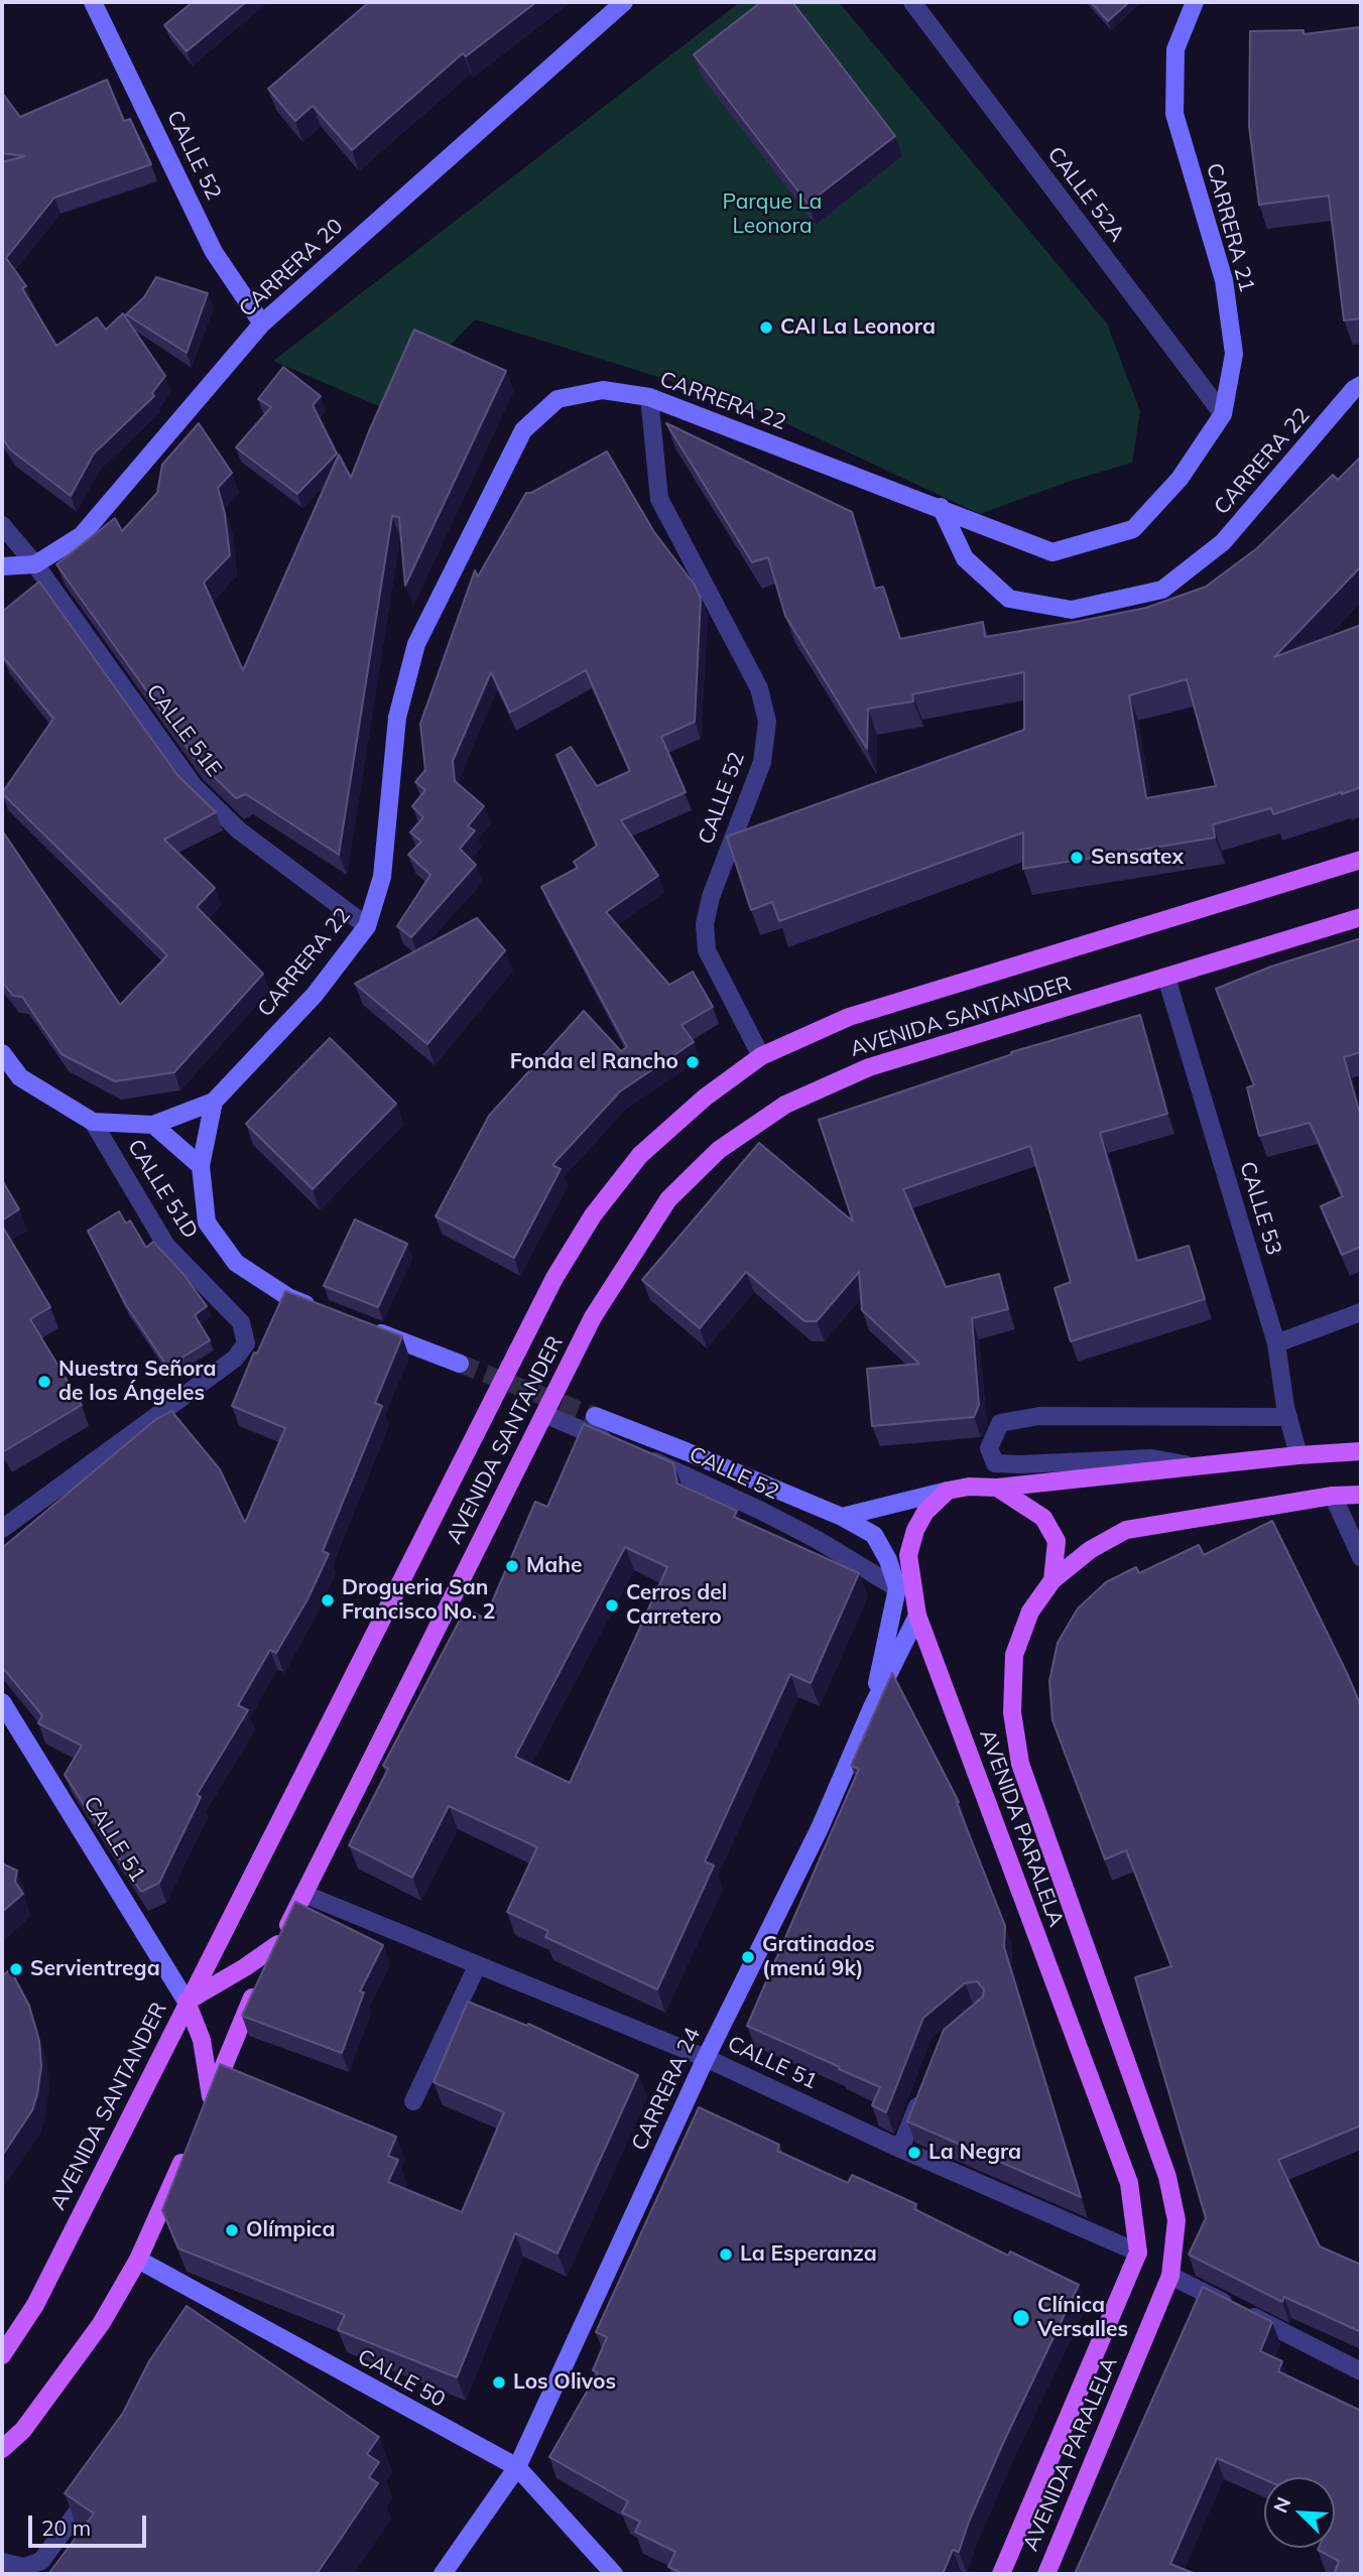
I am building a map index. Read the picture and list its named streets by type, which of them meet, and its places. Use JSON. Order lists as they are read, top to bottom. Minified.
{"streets":{"main road":["CALLE 52","CARRERA 21","CARRERA 20","CARRERA 22","AVENIDA SANTANDER","CALLE 51D","AVENIDA PARALELA","CALLE 51","CARRERA 24","CALLE 50"],"street":["CALLE 52A","CALLE 51E","CALLE 53"]},"crossings":[["CALLE 52","CARRERA 20"],["CALLE 52","CARRERA 22"],["CALLE 52","AVENIDA SANTANDER"],["CALLE 52A","CARRERA 21"],["CARRERA 21","CARRERA 22"],["CARRERA 20","CALLE 51E"],["CARRERA 22","CALLE 51E"],["CARRERA 22","CALLE 51D"],["AVENIDA SANTANDER","CALLE 53"],["AVENIDA SANTANDER","CALLE 51"],["AVENIDA PARALELA","CALLE 51"],["AVENIDA PARALELA","CARRERA 24"],["CALLE 51","CARRERA 24"],["CARRERA 24","CALLE 50"]],"parks":["Parque La Leonora"],"places":["CAI La Leonora","Sensatex","Fonda el Rancho","Nuestra Señora de los Ángeles","Mahe","Drogueria San Francisco No. 2","Cerros del Carretero","Gratinados (menú 9k)","Servientrega","La Negra","Olímpica","La Esperanza","Clínica Versalles","Los Olivos"],"scale_bar":"20 m","north":"top left"}
